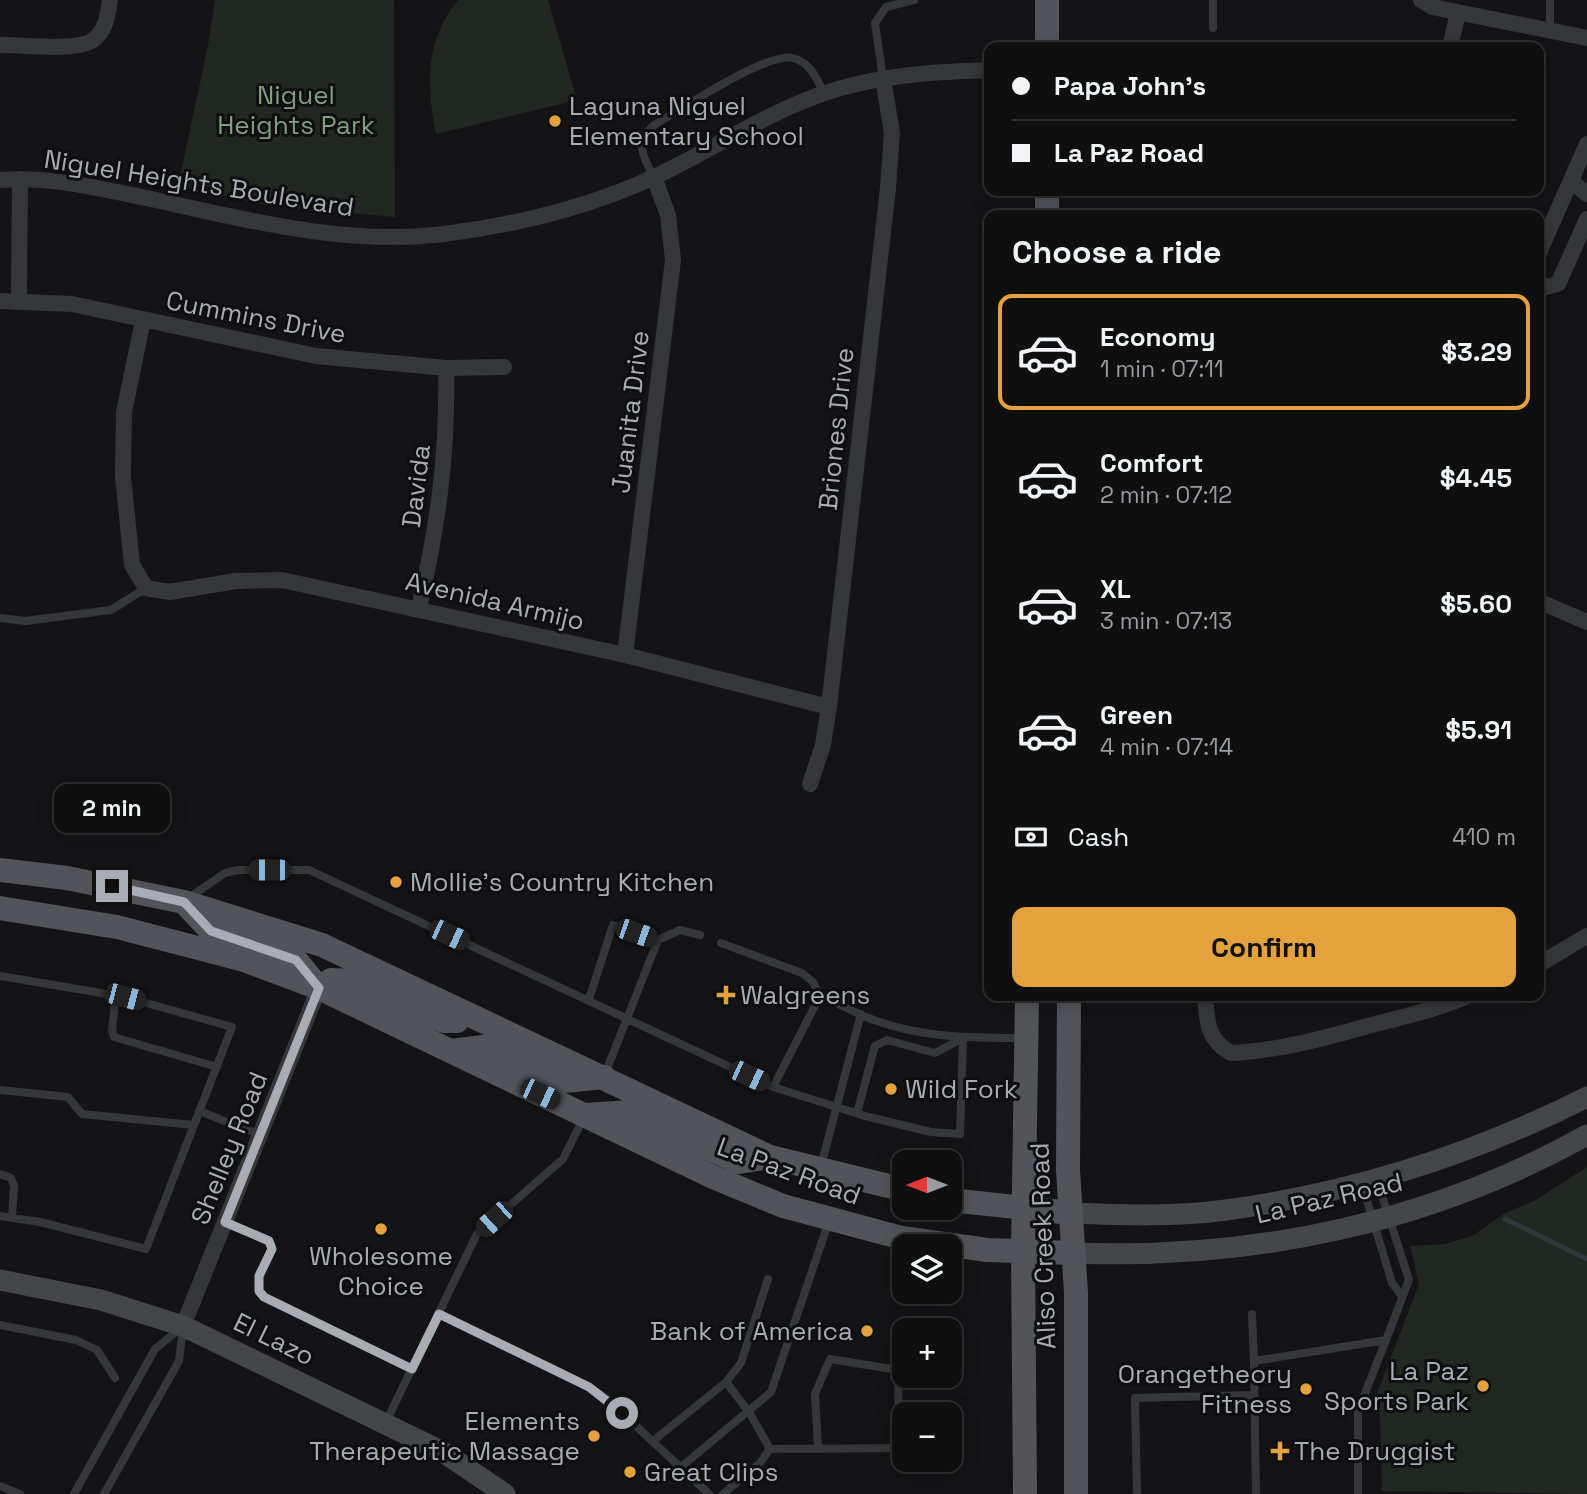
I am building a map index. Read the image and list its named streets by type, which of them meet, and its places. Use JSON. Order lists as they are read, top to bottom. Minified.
{"streets":{"main road":["La Paz Road","Aliso Creek Road","El Lazo"],"street":["Niguel Heights Boulevard","Cummins Drive","Juanita Drive","Briones Drive","Davida","Avenida Armijo","Shelley Road"]},"crossings":[["Niguel Heights Boulevard","Juanita Drive"],["Niguel Heights Boulevard","Briones Drive"],["Cummins Drive","Davida"],["Juanita Drive","Avenida Armijo"],["Briones Drive","Avenida Armijo"],["Davida","Avenida Armijo"],["Shelley Road","La Paz Road"],["Shelley Road","El Lazo"],["La Paz Road","Aliso Creek Road"]],"parks":["Niguel Heights Park"],"places":{"other":["Laguna Niguel Elementary School","Mollie's Country Kitchen","Wild Fork","Wholesome Choice","Bank of America","La Paz Sports Park","Orangetheory Fitness","Elements Therapeutic Massage","Great Clips"],"health":["Walgreens","The Druggist"]},"north":"left","page":{"banner":["Papa John's","La Paz Road"],"heading":"Choose a ride","list":[{"name":"Economy","note":"1 min · 07:11","value":"$3.29"},{"name":"Comfort","note":"2 min · 07:12","value":"$4.45"},{"name":"XL","note":"3 min · 07:13","value":"$5.60"},{"name":"Green","note":"4 min · 07:14","value":"$5.91"}],"bubble":"2 min","pay":["Cash","410 m"],"buttons":"Confirm","map_buttons":["+","−"]}}
